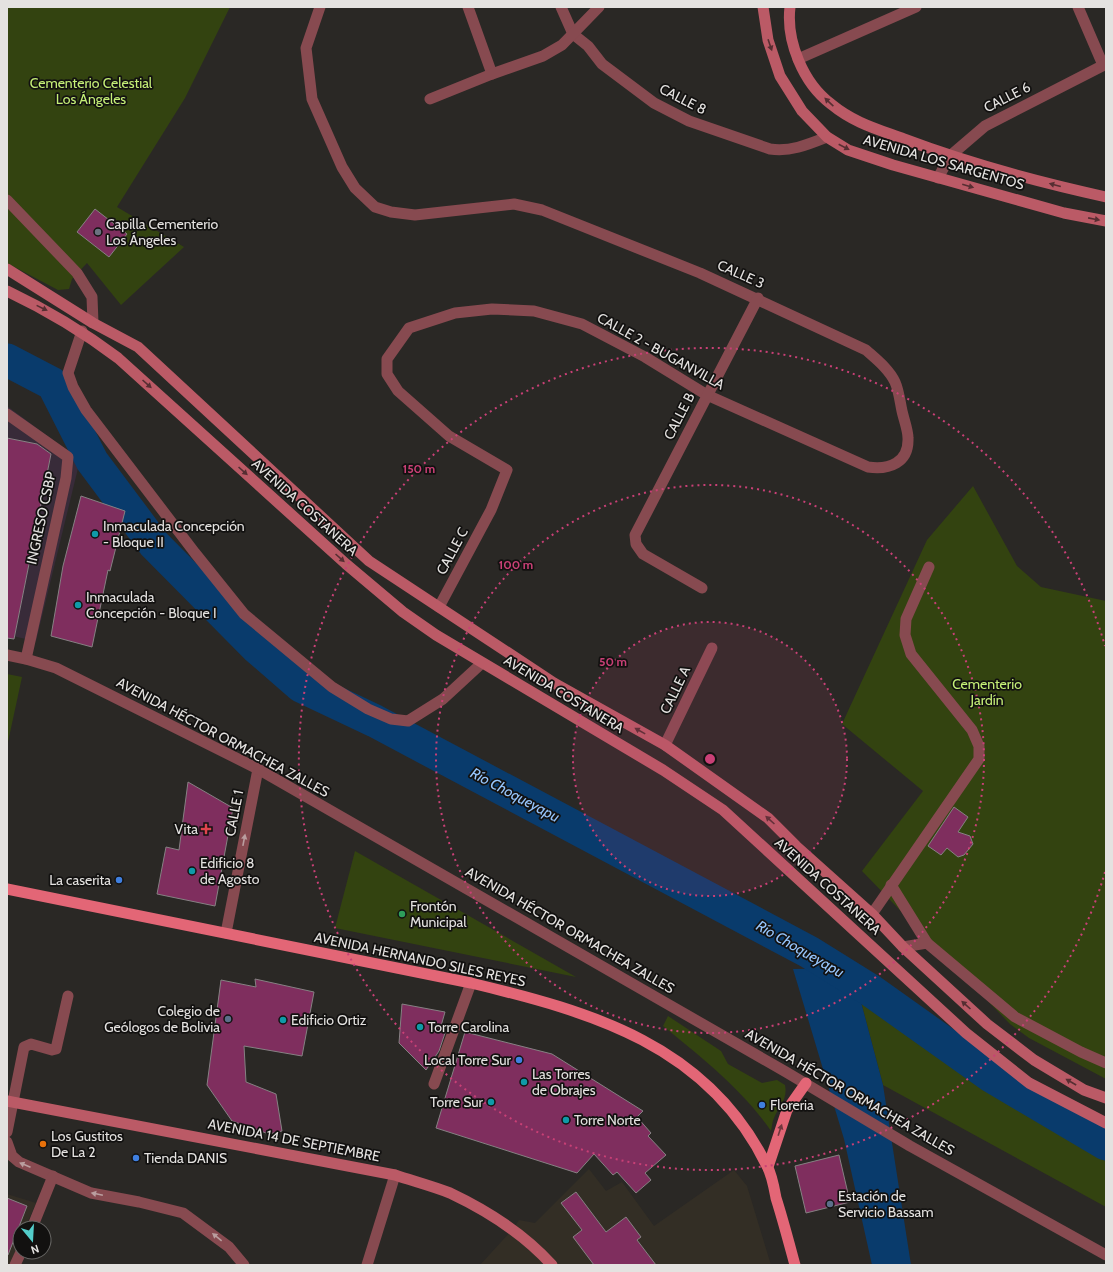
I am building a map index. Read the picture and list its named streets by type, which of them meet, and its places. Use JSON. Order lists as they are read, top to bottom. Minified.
{"streets":{"main road":["AVENIDA LOS SARGENTOS","AVENIDA COSTANERA","AVENIDA HERNANDO SILES REYES","AVENIDA 14 DE SEPTIEMBRE"],"street":["CALLE 6","CALLE 8","CALLE 3","CALLE 2 - BUGANVILLA","CALLE B","INGRESO CSBP","CALLE C","CALLE A","AVENIDA HÉCTOR ORMACHEA ZALLES","CALLE 1"]},"crossings":[["CALLE 6","AVENIDA LOS SARGENTOS"],["CALLE 8","AVENIDA LOS SARGENTOS"],["CALLE 3","CALLE 2 - BUGANVILLA"],["CALLE 3","CALLE B"],["CALLE 2 - BUGANVILLA","CALLE B"],["CALLE 2 - BUGANVILLA","CALLE C"],["AVENIDA COSTANERA","CALLE C"],["AVENIDA COSTANERA","CALLE A"],["INGRESO CSBP","AVENIDA HÉCTOR ORMACHEA ZALLES"],["AVENIDA HÉCTOR ORMACHEA ZALLES","CALLE 1"],["CALLE 1","AVENIDA HERNANDO SILES REYES"]],"one_way":["CALLE 1"],"water":["Río Choqueyapu"],"parks":["Cementerio Celestial Los Ángeles","Cementerio Jardín"],"places":{"other":["Capilla Cementerio Los Ángeles","Inmaculada Concepción - Bloque II","Inmaculada Concepción - Bloque I","Edificio 8 de Agosto","La caserita","Frontón Municipal","Colegio de Geólogos de Bolivia","Edificio Ortiz","Torre Carolina","Local Torre Sur","Las Torres de Obrajes","Torre Sur","Floreria","Torre Norte","Los Gustitos De La 2","Tienda DANIS","Estación de Servicio Bassam"],"health":["Vita"]},"north":"bottom","rings":["150 m","100 m","50 m"]}
